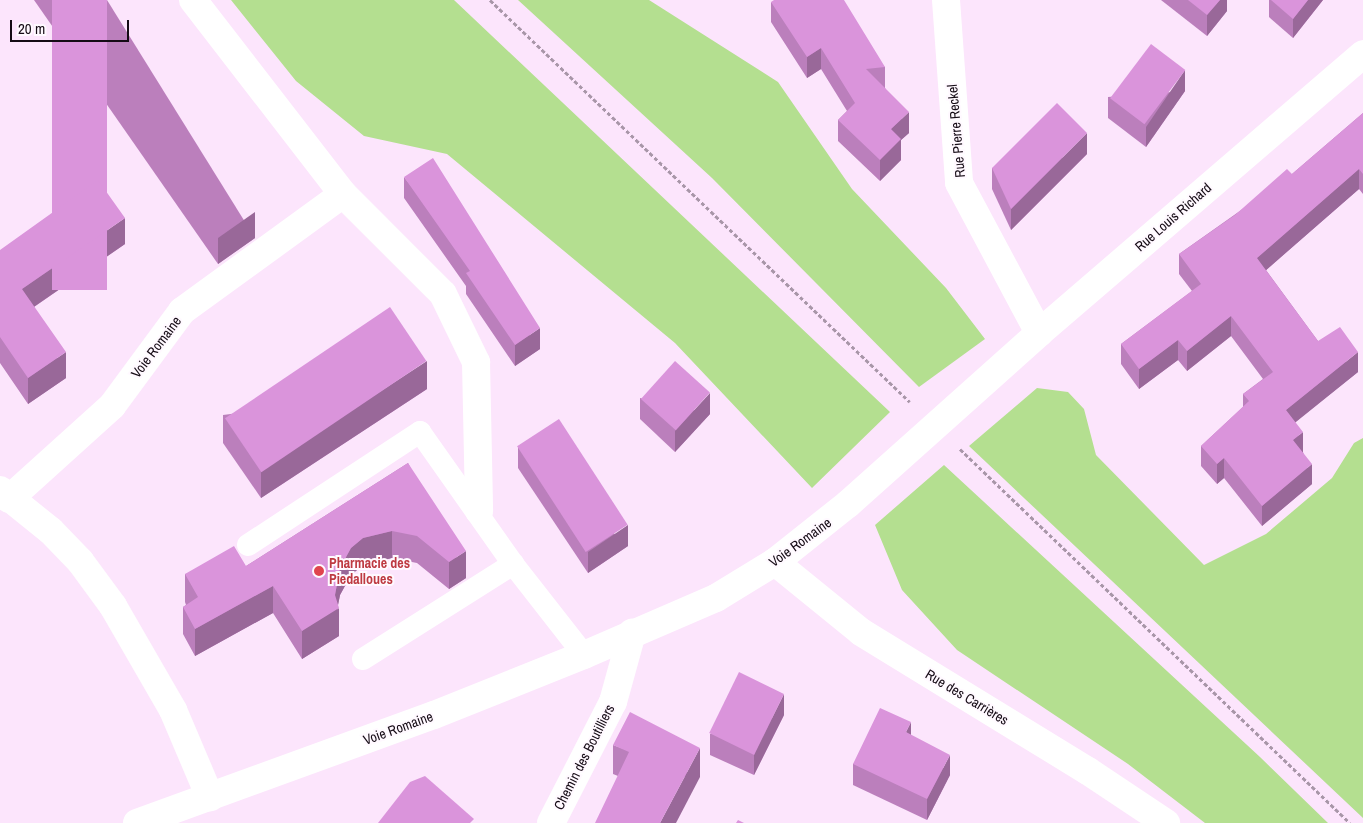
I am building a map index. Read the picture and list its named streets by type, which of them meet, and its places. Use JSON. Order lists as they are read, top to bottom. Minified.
{"streets":{"street":["Rue Pierre Reckel","Rue Louis Richard","Voie Romaine","Rue des Carrières","Chemin des Boutilliers"]},"crossings":[["Rue Pierre Reckel","Rue Louis Richard"],["Rue Louis Richard","Voie Romaine"],["Voie Romaine","Rue des Carrières"],["Voie Romaine","Chemin des Boutilliers"]],"places":["Pharmacie des Piedalloues"],"scale_bar":"20 m"}
